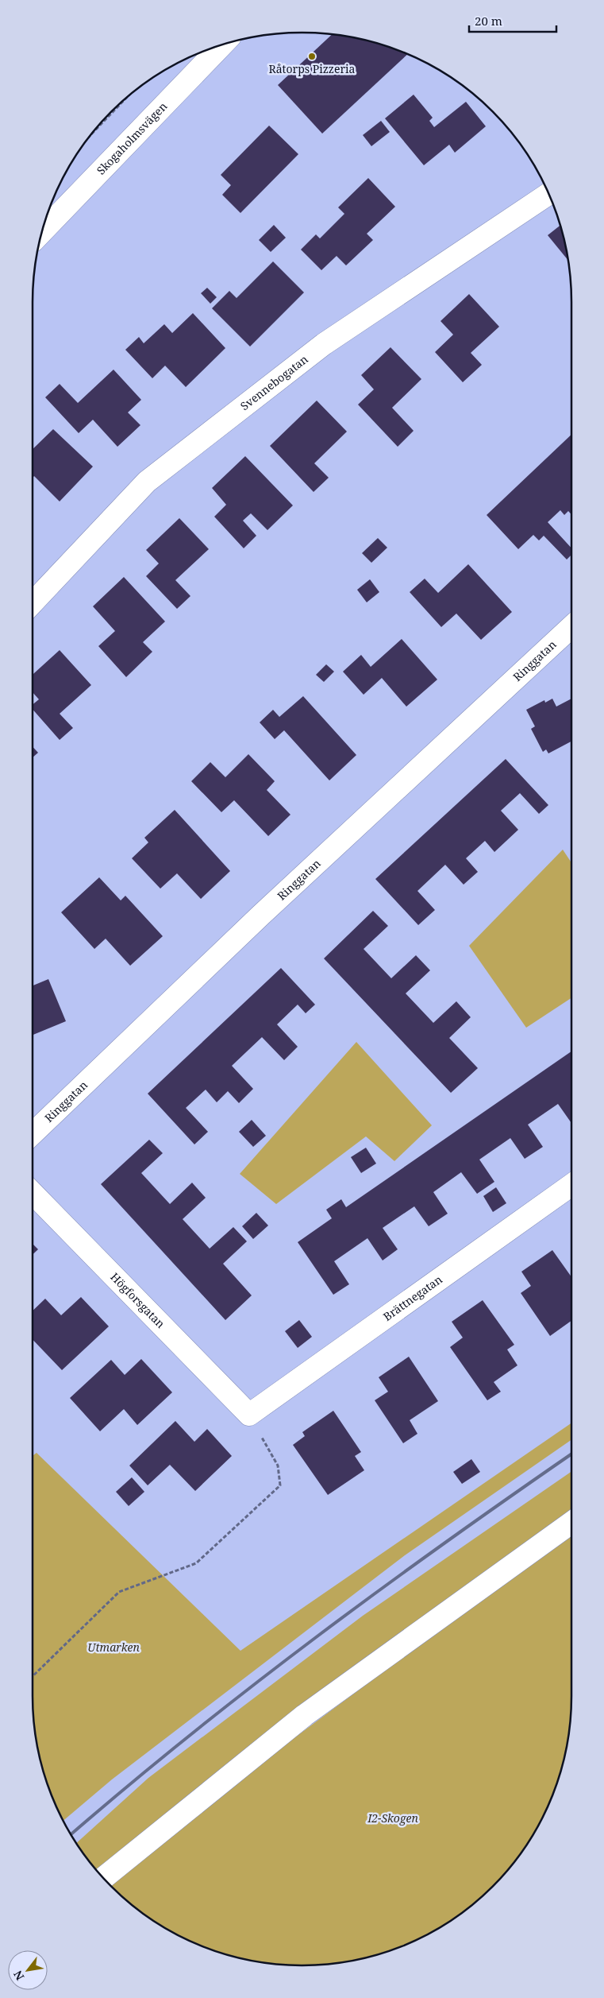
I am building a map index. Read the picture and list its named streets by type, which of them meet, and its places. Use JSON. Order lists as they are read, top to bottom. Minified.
{"streets":{"street":["Skogaholmsvägen","Svennebogatan","Ringgatan","Brättnegatan","Högforsgatan"]},"crossings":[["Brättnegatan","Högforsgatan"]],"parks":["Utmarken","I2-Skogen"],"places":["Råtorps Pizzeria"],"scale_bar":"20 m","north":"bottom left"}
